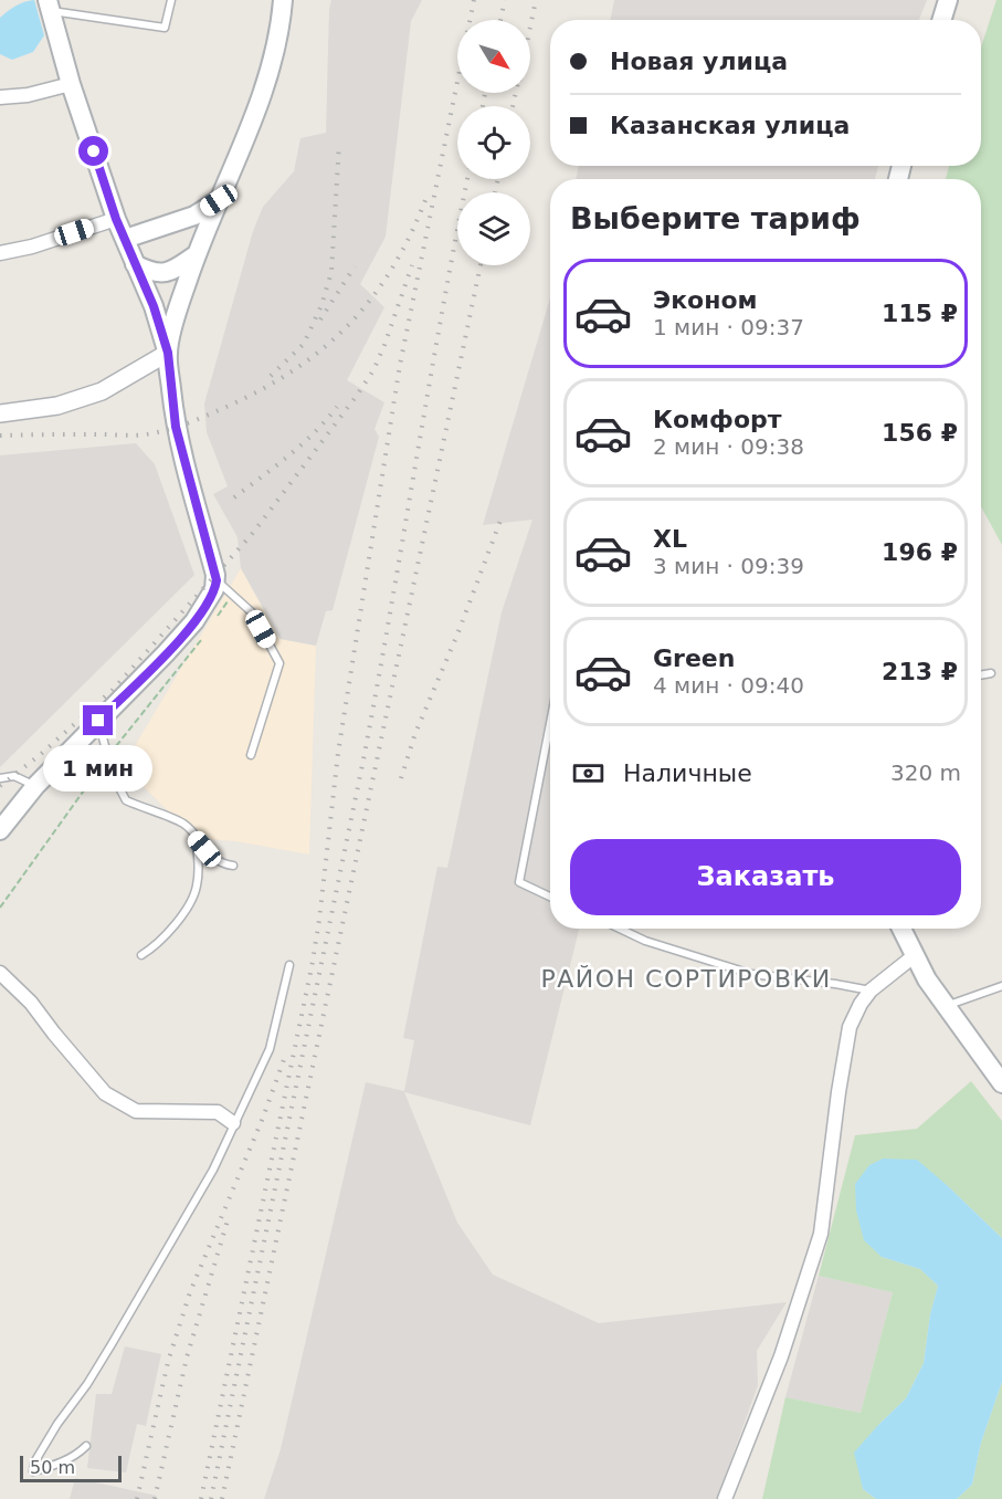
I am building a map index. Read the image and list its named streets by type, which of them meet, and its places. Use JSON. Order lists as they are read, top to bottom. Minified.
{"districts":["РАЙОН СОРТИРОВКИ"],"scale_bar":"50 m","north":"bottom right","page":{"banner":["Новая улица","Казанская улица"],"heading":"Выберите тариф","list":[{"name":"Эконом","note":"1 мин · 09:37","value":"115 ₽"},{"name":"Комфорт","note":"2 мин · 09:38","value":"156 ₽"},{"name":"XL","note":"3 мин · 09:39","value":"196 ₽"},{"name":"Green","note":"4 мин · 09:40","value":"213 ₽"}],"pay":["Наличные","320 m"],"bubble":"1 мин","buttons":"Заказать","scale":"50 m"}}
